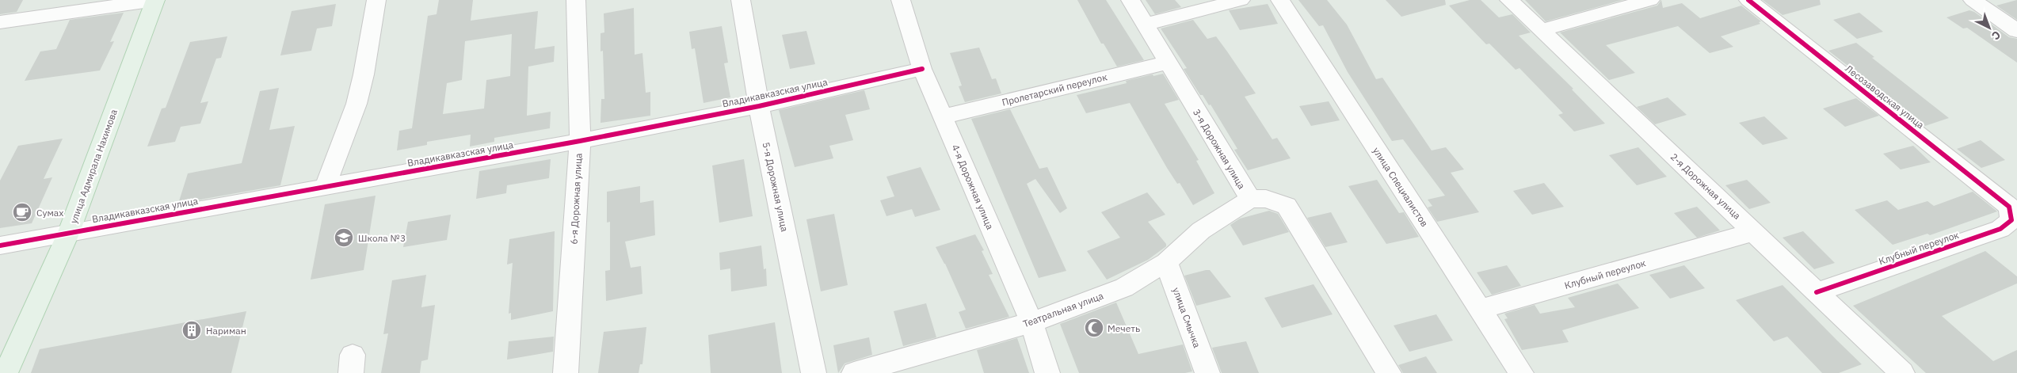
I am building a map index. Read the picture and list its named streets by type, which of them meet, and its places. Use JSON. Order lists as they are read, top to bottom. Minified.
{"streets":{"main road":["улица Адмирала Нахимова"],"street":["Пролетарский переулок","Владикавказская улица","Лесозаводская улица","3-я Дорожная улица","2-я Дорожная улица","5-я Дорожная улица","4-я Дорожная улица","улица Специалистов","6-я Дорожная улица","Клубный переулок","Театральная улица","улица Смычка"]},"crossings":[["Пролетарский переулок","3-я Дорожная улица"],["Пролетарский переулок","4-я Дорожная улица"],["Владикавказская улица","улица Адмирала Нахимова"],["Владикавказская улица","5-я Дорожная улица"],["Владикавказская улица","4-я Дорожная улица"],["Владикавказская улица","6-я Дорожная улица"],["Лесозаводская улица","Клубный переулок"],["3-я Дорожная улица","Театральная улица"],["2-я Дорожная улица","Клубный переулок"],["4-я Дорожная улица","Театральная улица"],["улица Специалистов","Клубный переулок"],["Театральная улица","улица Смычка"]],"places":{"cafe":["Сумах"],"school or university":["Школа №3"],"mosque":["Мечеть"],"building":["Нариман"]},"north":"bottom right"}
